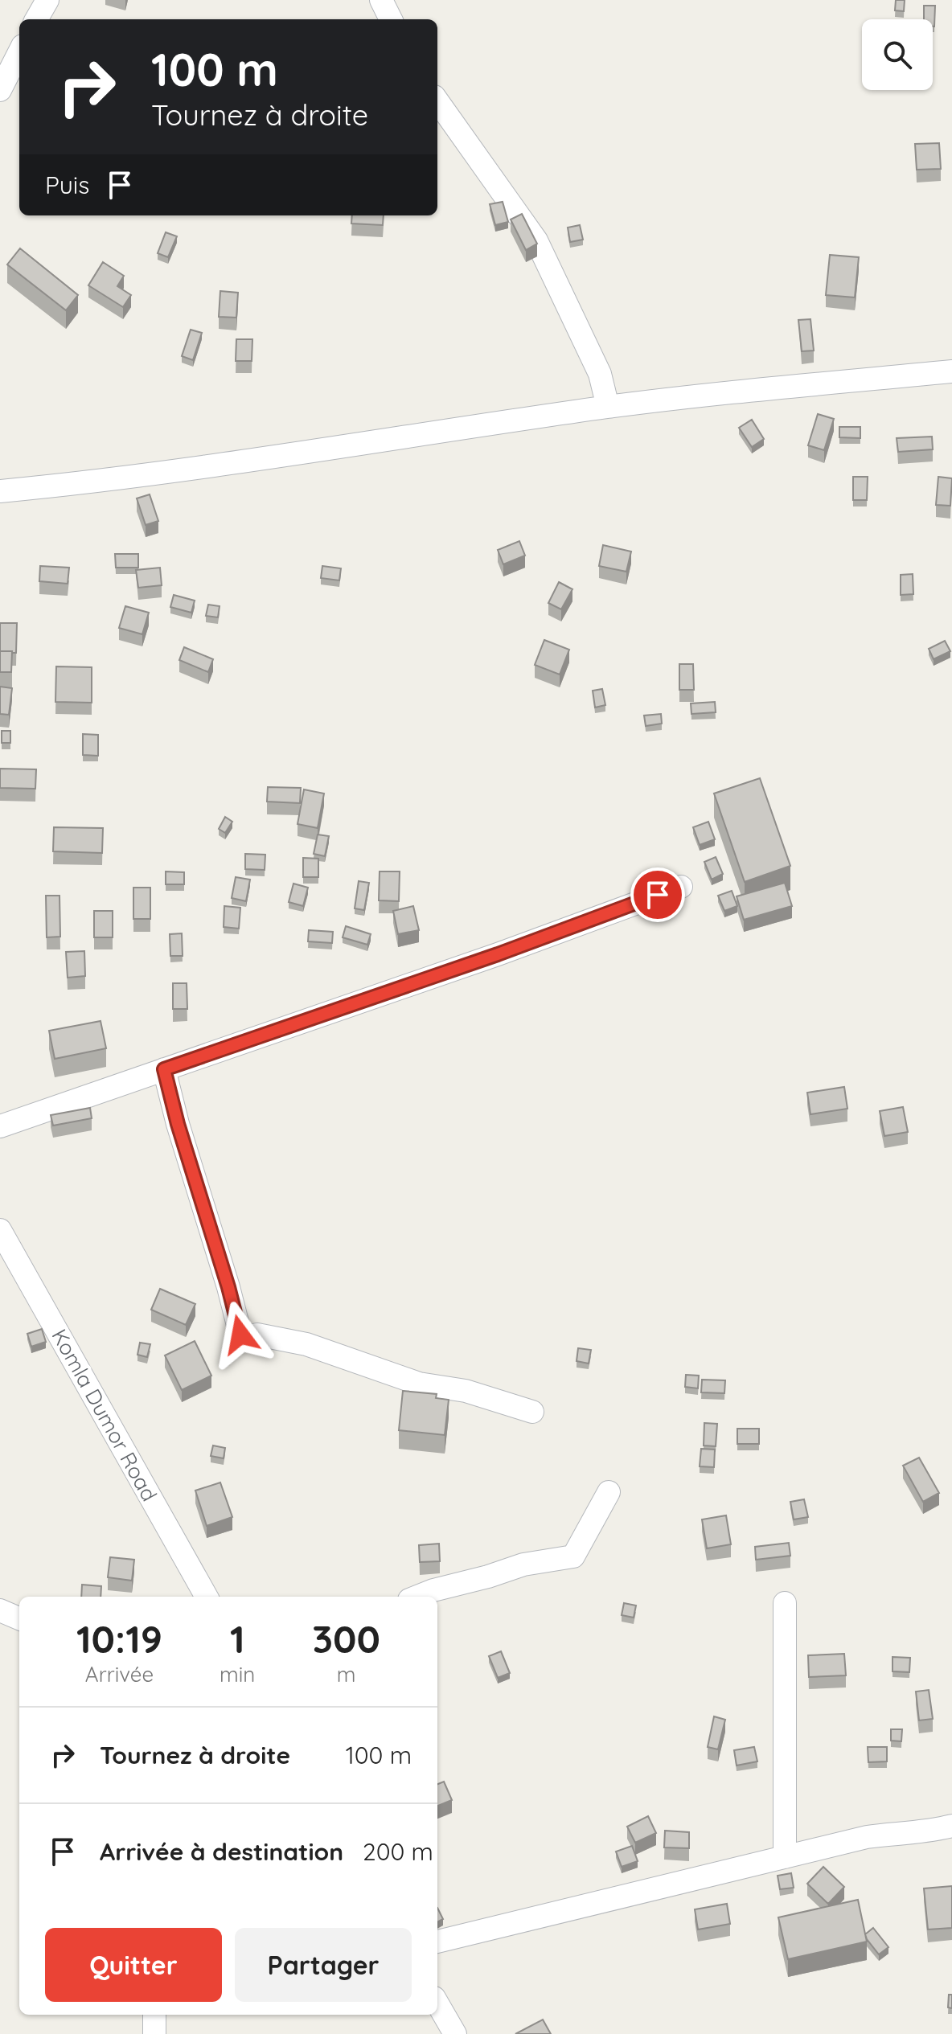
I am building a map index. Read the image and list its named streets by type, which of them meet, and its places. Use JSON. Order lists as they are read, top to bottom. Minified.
{"streets":{"street":["Komla Dumor Road"]},"page":{"turn":["100 m","Tournez à droite"],"then":"Puis","eta":["10:19","Arrivée","1","min","300","m"],"list":[{"name":"Tournez à droite","value":"100 m"},{"name":"Arrivée à destination","value":"200 m"}],"buttons":["Quitter","Partager"]}}
